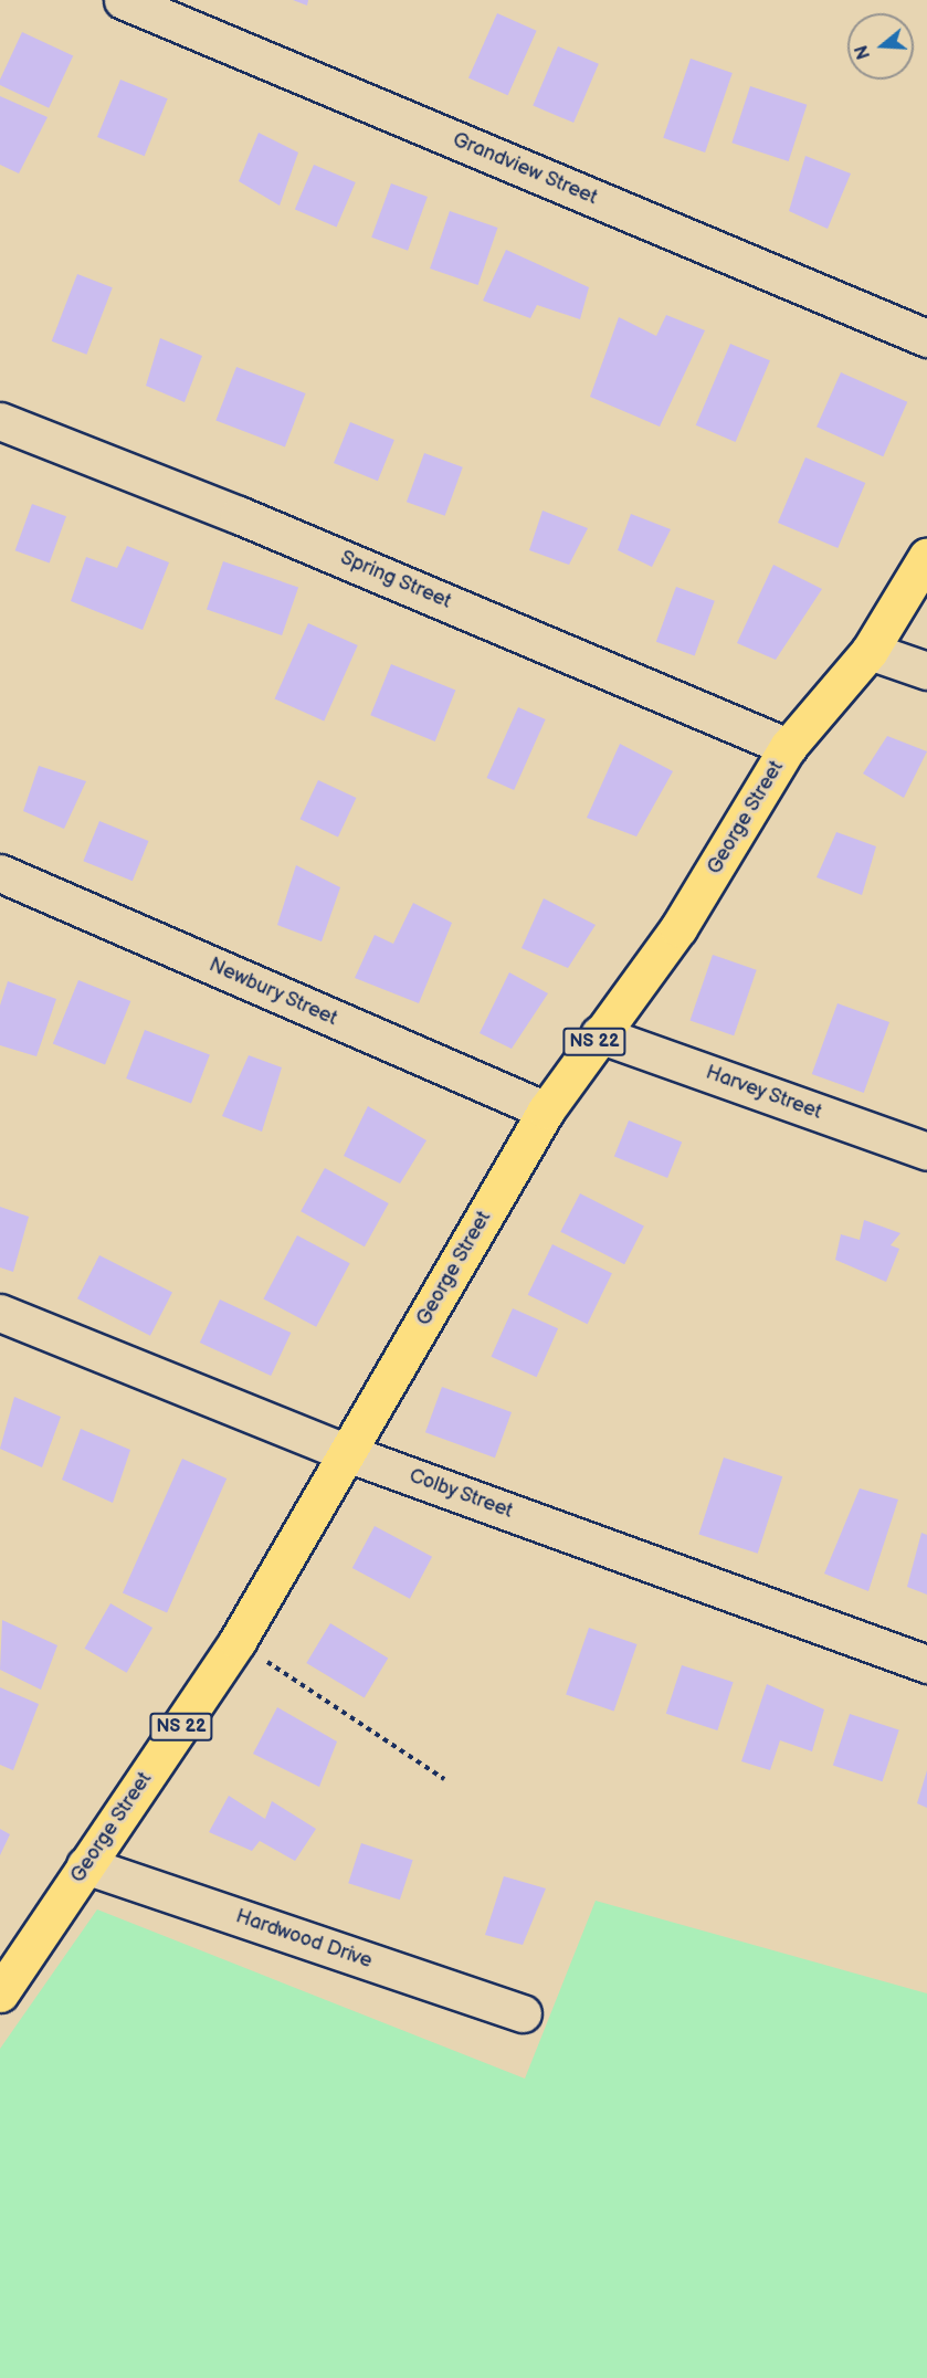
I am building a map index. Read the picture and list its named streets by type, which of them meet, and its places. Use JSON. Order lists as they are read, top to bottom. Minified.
{"streets":{"main road":["George Street","NS 22"],"street":["Grandview Street","Spring Street","Newbury Street","Harvey Street","Colby Street","Hardwood Drive"]},"crossings":[["Spring Street","George Street"],["George Street","Newbury Street"],["George Street","Harvey Street"],["George Street","Colby Street"],["George Street","Hardwood Drive"]],"north":"left"}
